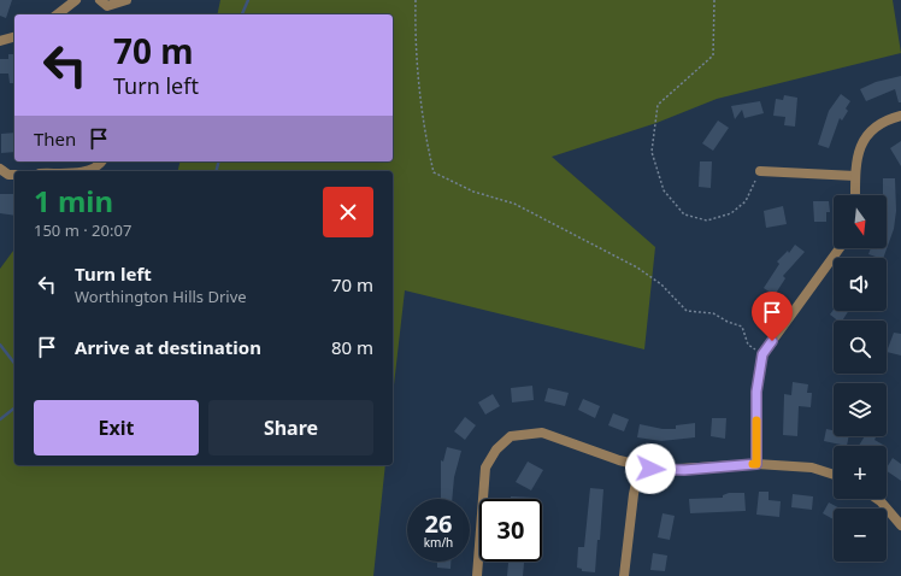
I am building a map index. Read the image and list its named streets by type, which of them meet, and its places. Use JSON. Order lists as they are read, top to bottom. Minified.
{"north":"bottom","page":{"turn":["70 m","Turn left"],"then":"Then","heading":["1 min","150 m · 20:07"],"map_buttons":["+","−"],"list":[{"name":"Turn left","note":"Worthington Hills Drive","value":"70 m"},{"name":"Arrive at destination","value":"80 m"}],"buttons":["Exit","Share"],"speed":"26 km/h","limit":"30"}}
